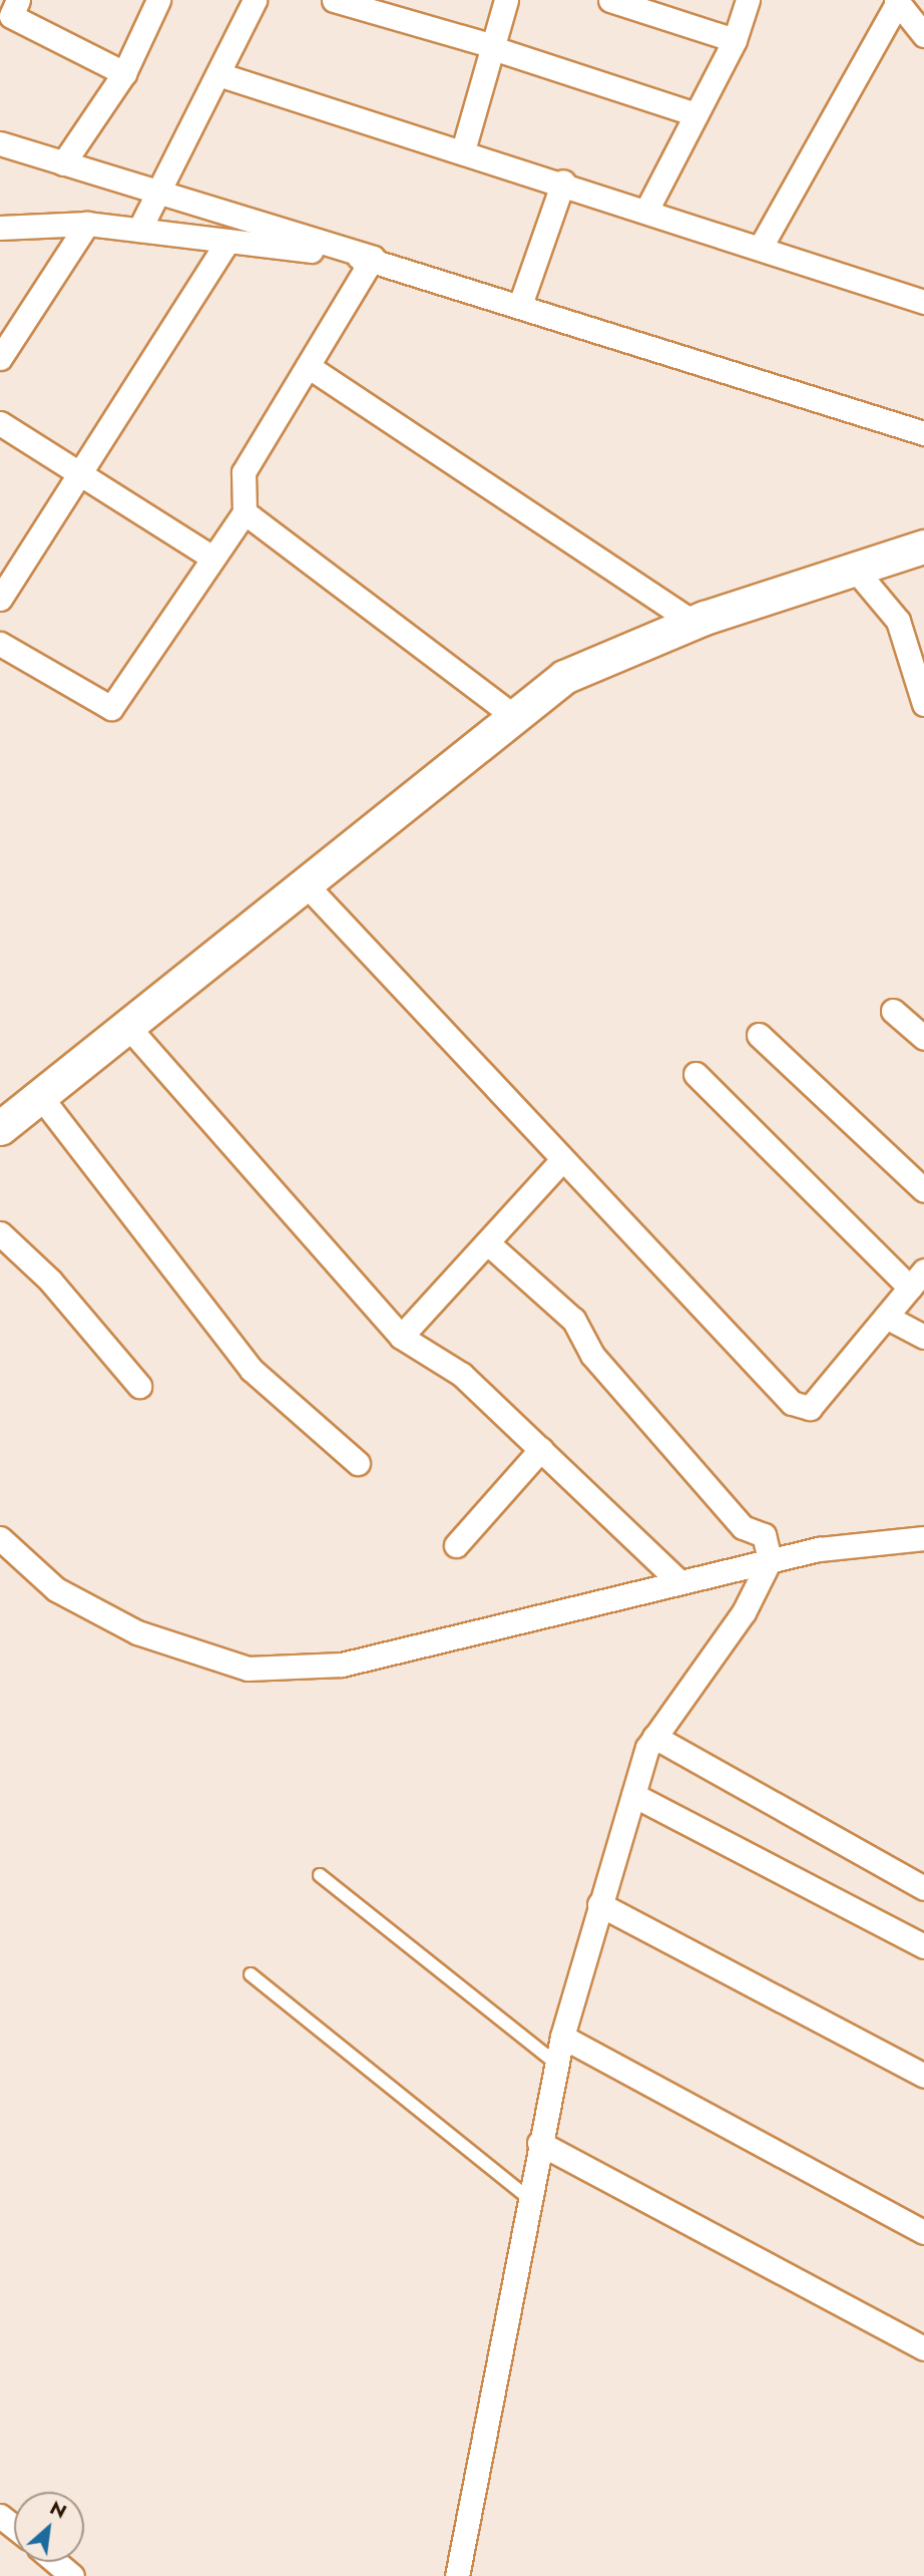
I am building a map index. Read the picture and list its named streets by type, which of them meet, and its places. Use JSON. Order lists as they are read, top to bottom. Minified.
{"north":"top right"}
